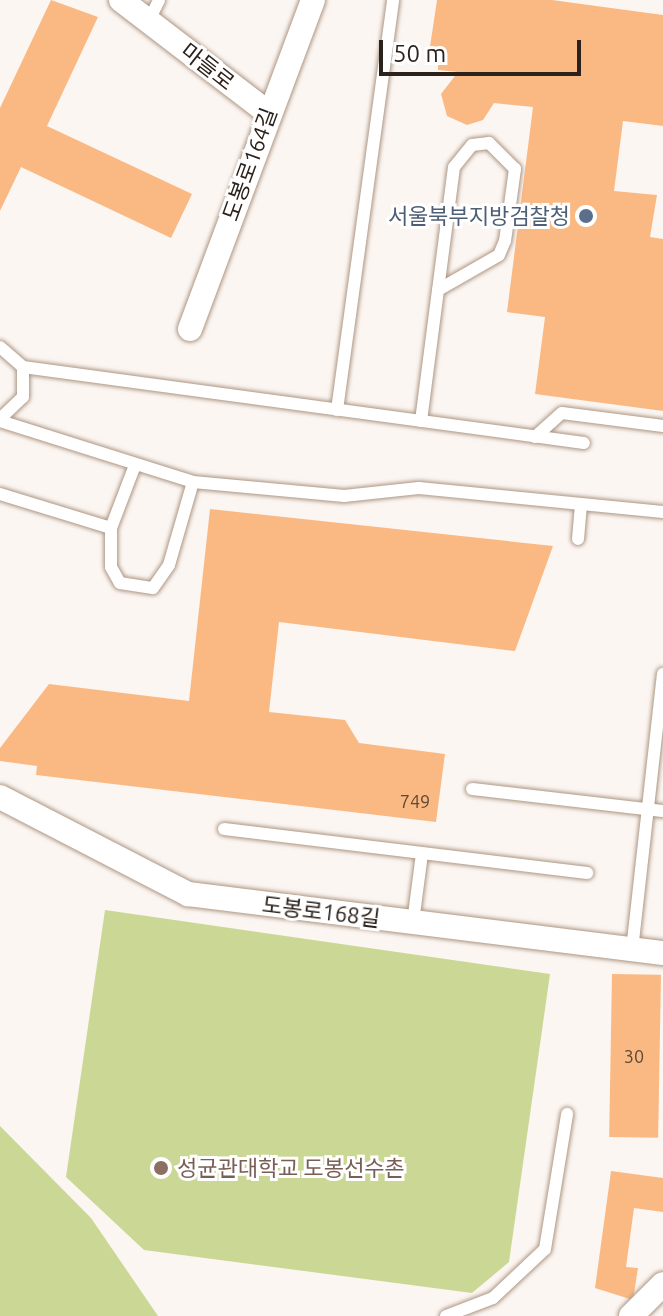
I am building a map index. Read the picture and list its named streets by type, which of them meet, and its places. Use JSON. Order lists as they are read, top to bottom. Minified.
{"streets":{"street":["마들로","도봉로164길","도봉로168길"]},"crossings":[["마들로","도봉로164길"]],"places":["서울북부지방검찰청","성균관대학교 도봉선수촌"],"house_numbers":["749","30"],"scale_bar":"50 m"}
